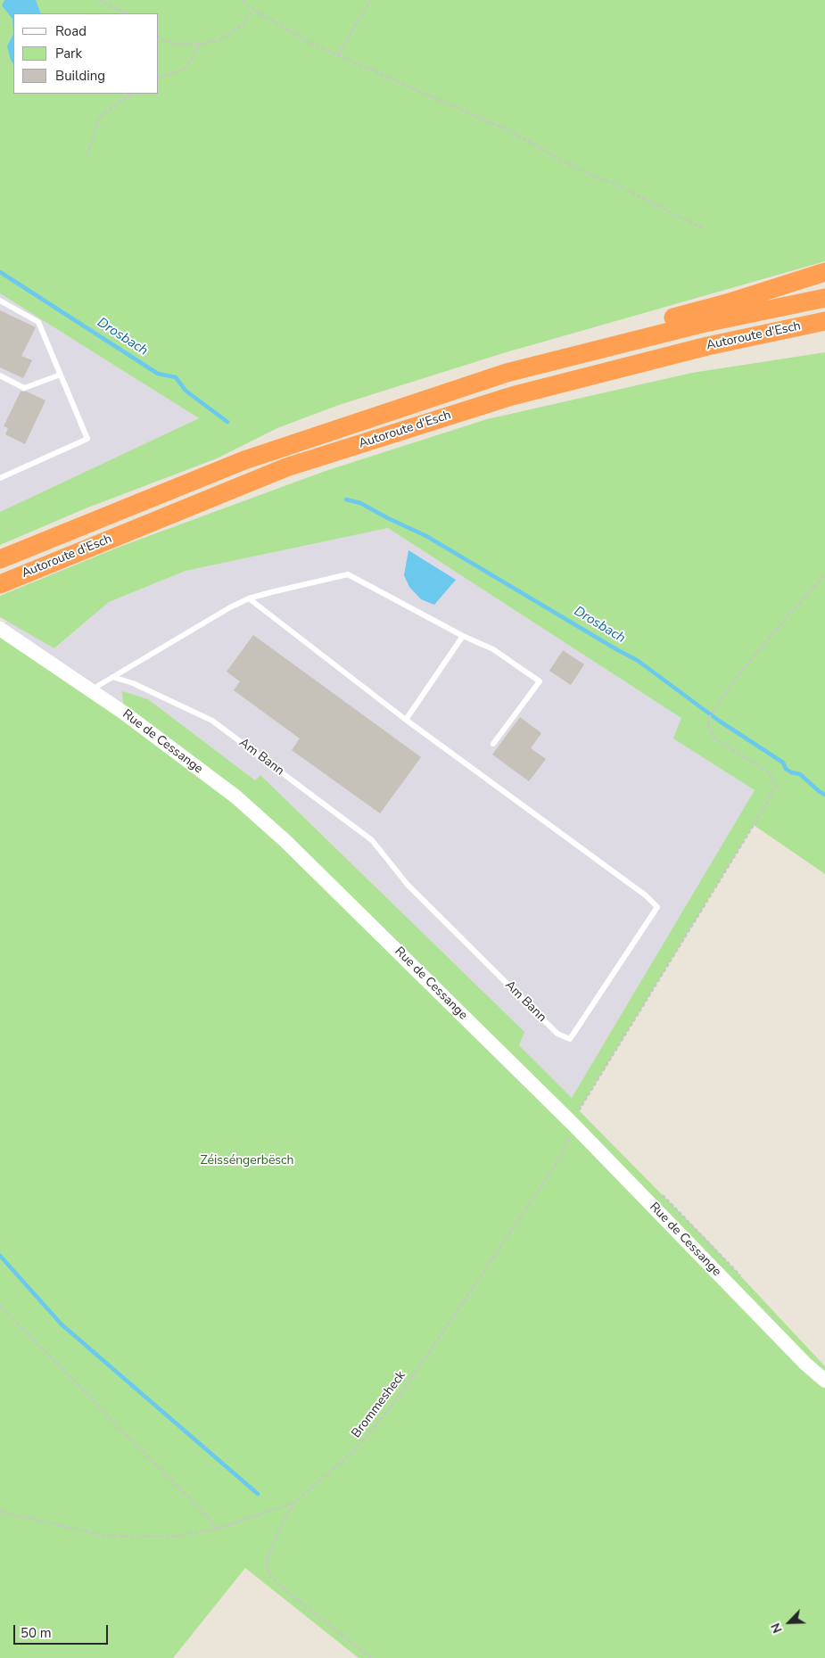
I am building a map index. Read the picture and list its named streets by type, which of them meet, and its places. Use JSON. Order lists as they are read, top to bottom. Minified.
{"streets":{"highway":["Autoroute d'Esch"],"main road":["Rue de Cessange"],"lane":["Am Bann"],"path":["Brommesheck"]},"crossings":[["Rue de Cessange","Brommesheck"]],"water":["Drosbach"],"parks":["Zéisséngerbësch"],"legend":["Road","Park","Building"],"scale_bar":"50 m","north":"bottom left"}
